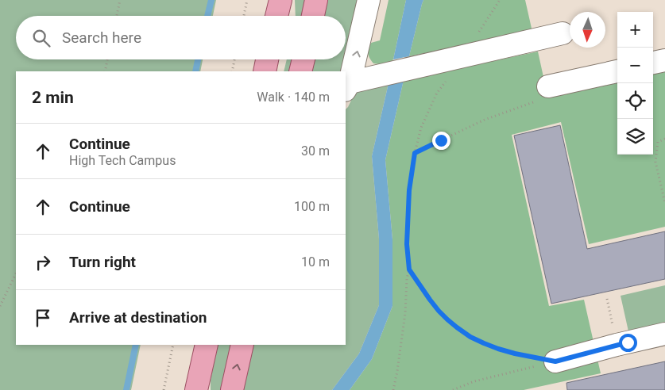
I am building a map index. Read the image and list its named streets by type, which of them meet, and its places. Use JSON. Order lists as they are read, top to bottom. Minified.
{"north":"bottom","page":{"map_buttons":["+","−"],"search":"Search here","heading":["2 min","Walk · 140 m"],"list":[["Continue","High Tech Campus","30 m"],["Continue","100 m"],["Turn right","10 m"],"Arrive at destination"]}}
